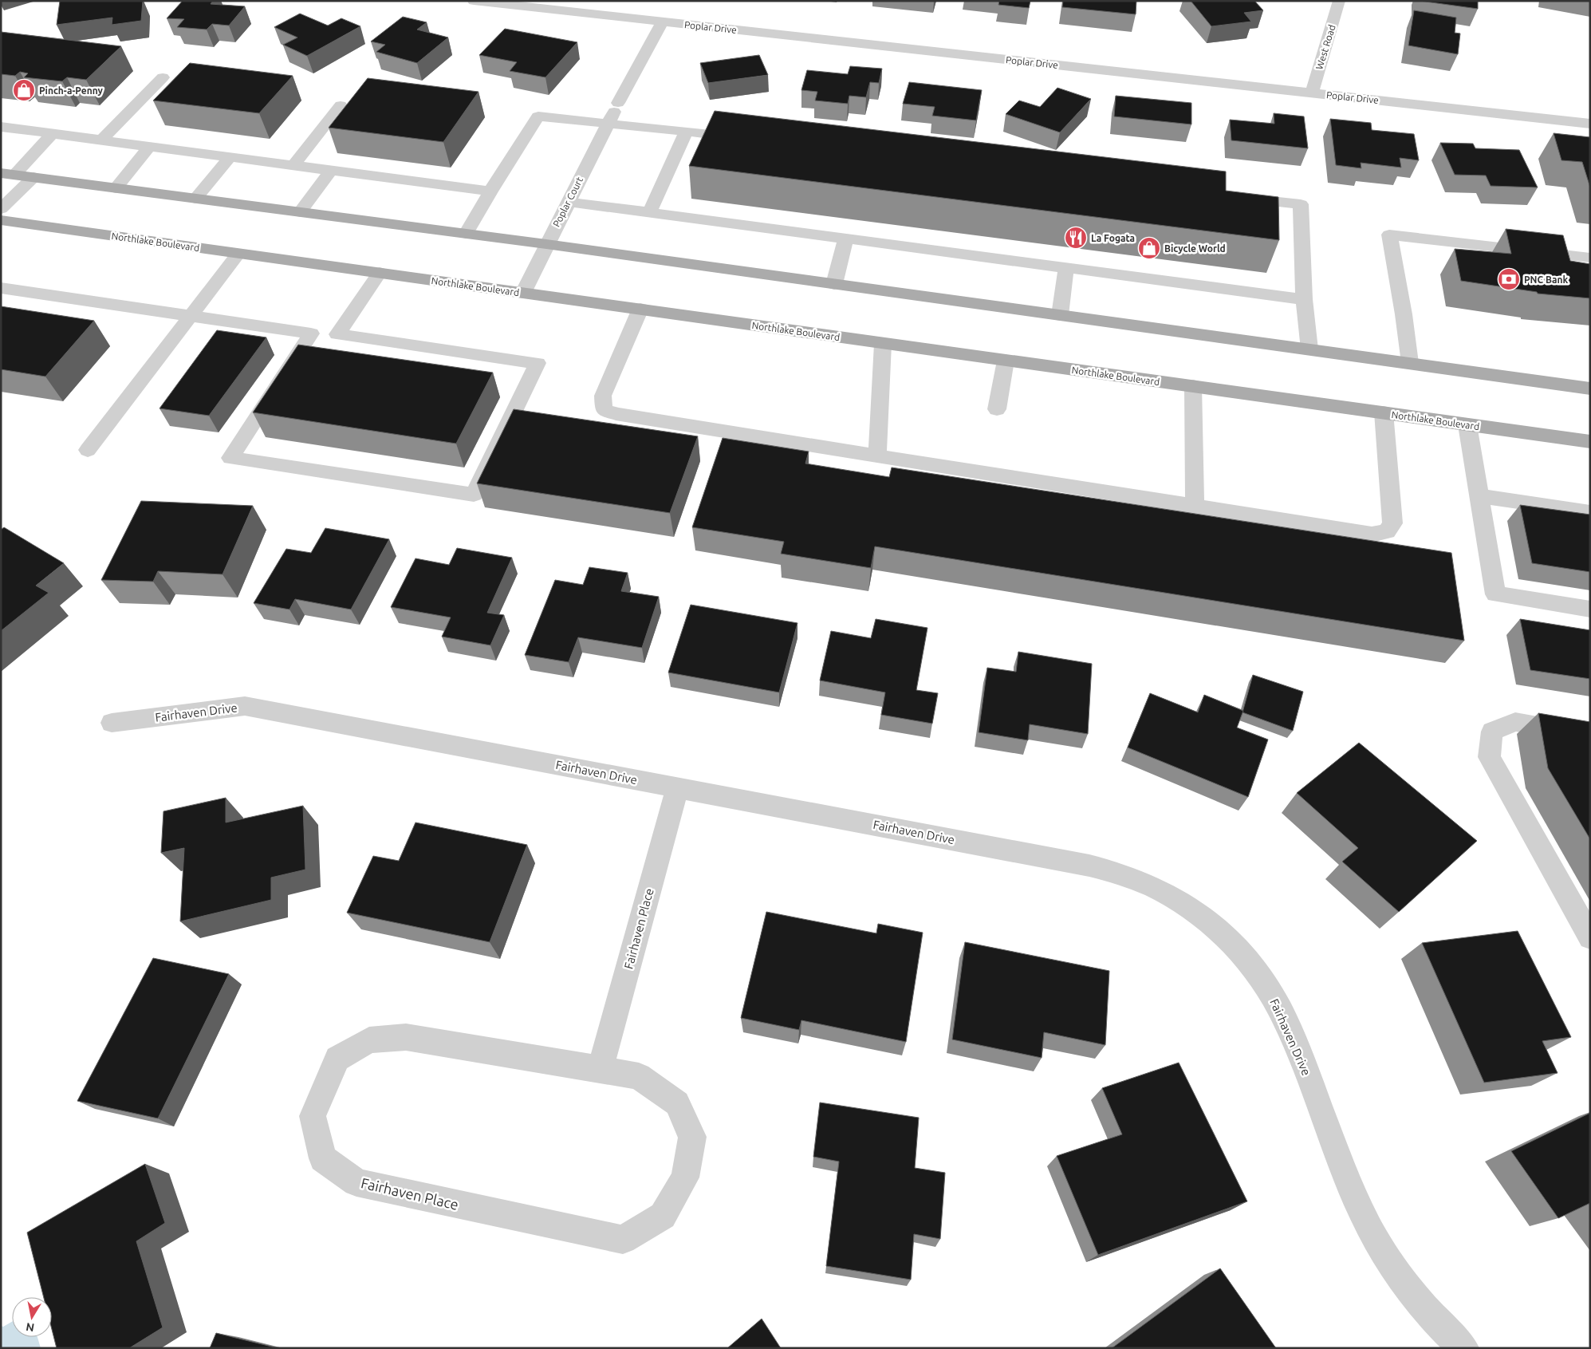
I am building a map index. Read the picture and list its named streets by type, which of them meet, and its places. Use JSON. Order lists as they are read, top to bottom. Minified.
{"streets":{"main road":["Northlake Boulevard"],"street":["Poplar Drive","West Road","Poplar Court","Fairhaven Drive","Fairhaven Place"]},"crossings":[["Poplar Drive","West Road"],["Poplar Drive","Poplar Court"],["Poplar Court","Northlake Boulevard"],["Fairhaven Drive","Fairhaven Place"]],"places":{"shop":["Pinch-a-Penny","Bicycle World"],"restaurant":["La Fogata"],"bank":["PNC Bank"]},"north":"bottom"}
